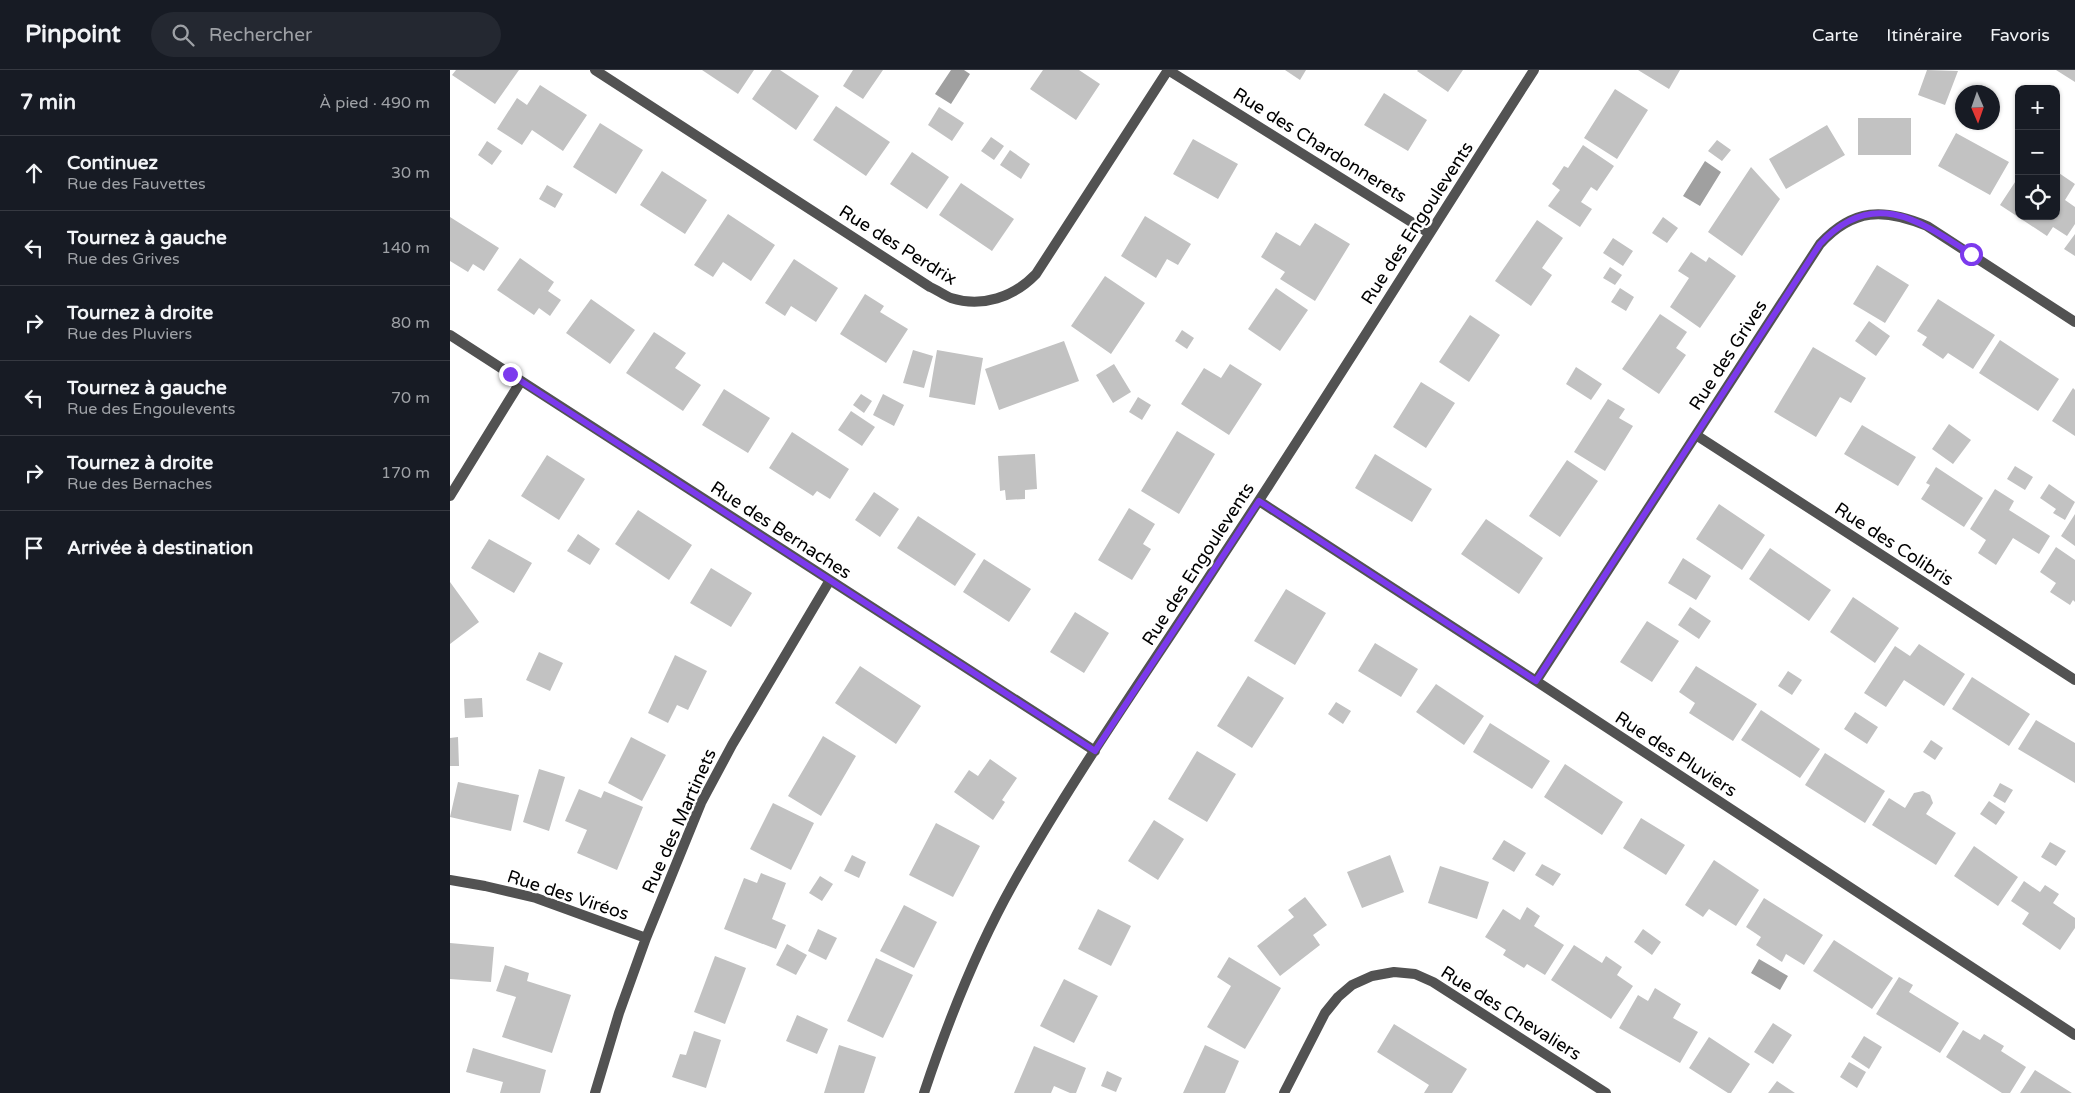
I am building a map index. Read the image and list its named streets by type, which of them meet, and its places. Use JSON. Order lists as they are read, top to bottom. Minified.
{"streets":{"street":["Rue des Chardonnerets","Rue des Engoulevents","Rue des Perdrix","Rue des Grives","Rue des Bernaches","Rue des Colibris","Rue des Pluviers","Rue des Martinets","Rue des Viréos","Rue des Chevaliers"]},"crossings":[["Rue des Chardonnerets","Rue des Engoulevents"],["Rue des Chardonnerets","Rue des Perdrix"],["Rue des Engoulevents","Rue des Bernaches"],["Rue des Engoulevents","Rue des Pluviers"],["Rue des Grives","Rue des Colibris"],["Rue des Grives","Rue des Pluviers"],["Rue des Bernaches","Rue des Martinets"],["Rue des Martinets","Rue des Viréos"]],"north":"bottom","page":{"header":"Pinpoint","search":"Rechercher","nav":["Carte","Itinéraire","Favoris"],"heading":["7 min","À pied · 490 m"],"map_buttons":["+","−"],"list":[["Continuez","Rue des Fauvettes","30 m"],["Tournez à gauche","Rue des Grives","140 m"],["Tournez à droite","Rue des Pluviers","80 m"],["Tournez à gauche","Rue des Engoulevents","70 m"],["Tournez à droite","Rue des Bernaches","170 m"],"Arrivée à destination"]}}
